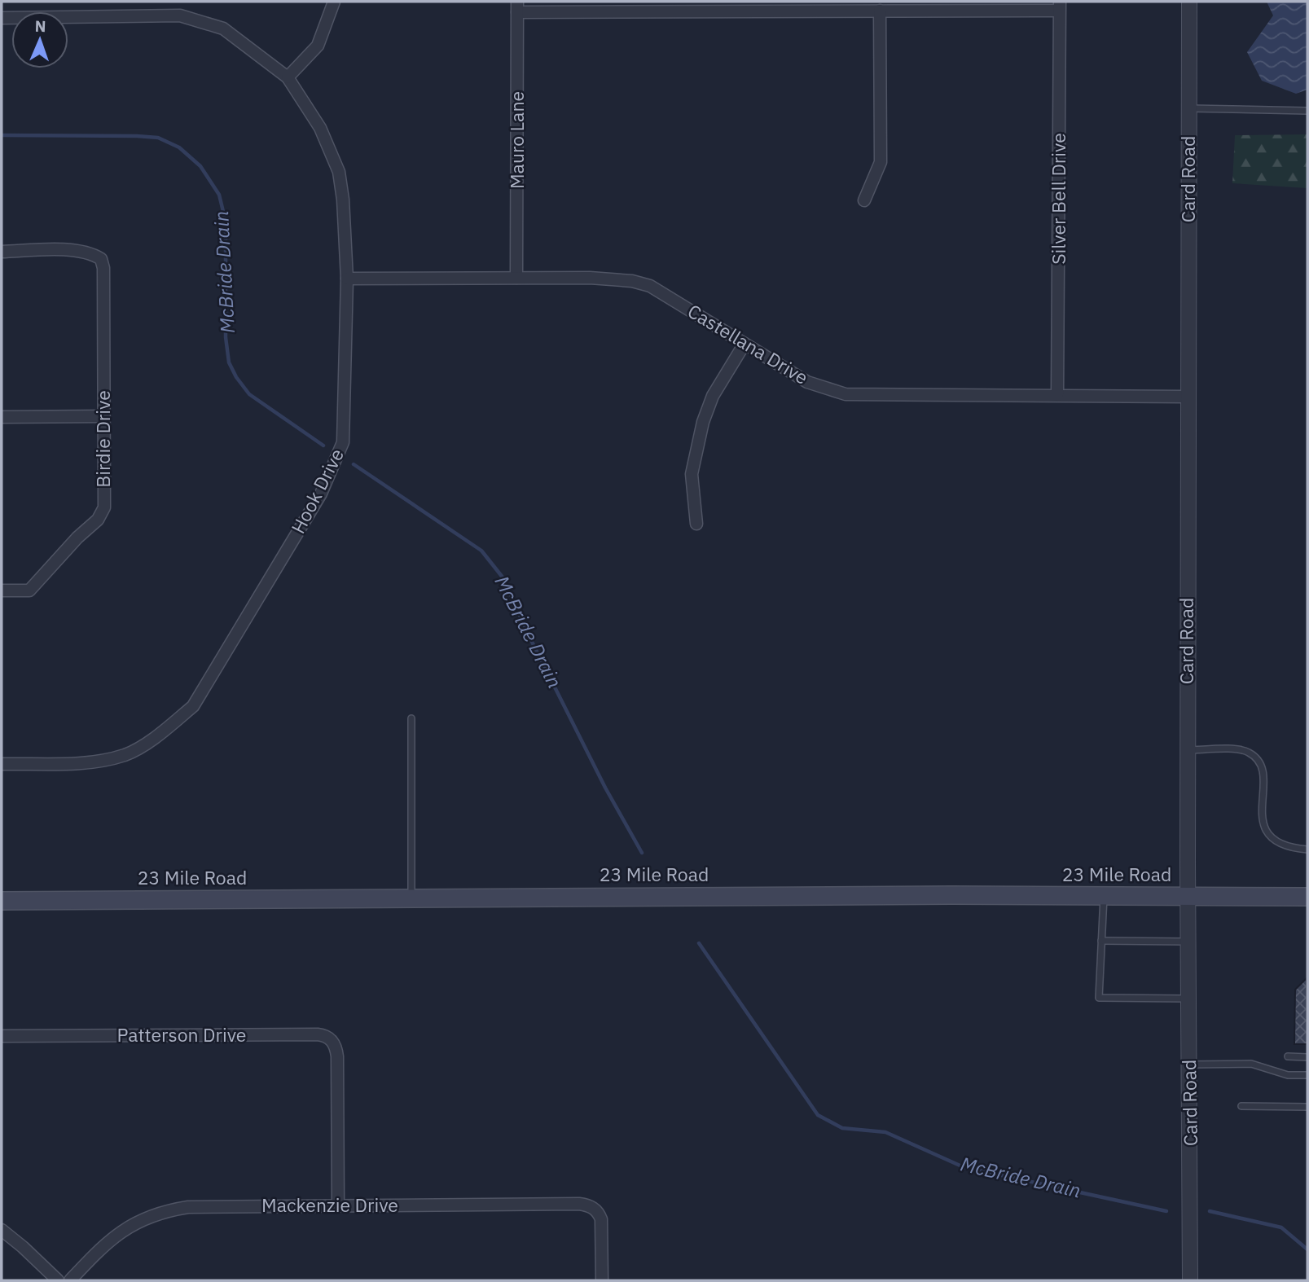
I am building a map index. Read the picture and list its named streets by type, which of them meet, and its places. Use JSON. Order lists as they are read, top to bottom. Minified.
{"streets":{"main road":["23 Mile Road"],"street":["Mauro Lane","Card Road","Silver Bell Drive","Castellana Drive","Birdie Drive","Hook Drive","Patterson Drive","Mackenzie Drive"]},"crossings":[["Mauro Lane","Castellana Drive"],["Card Road","Castellana Drive"],["Card Road","23 Mile Road"],["Silver Bell Drive","Castellana Drive"],["Castellana Drive","Hook Drive"],["Patterson Drive","Mackenzie Drive"]],"water":["McBride Drain"],"north":"top"}
